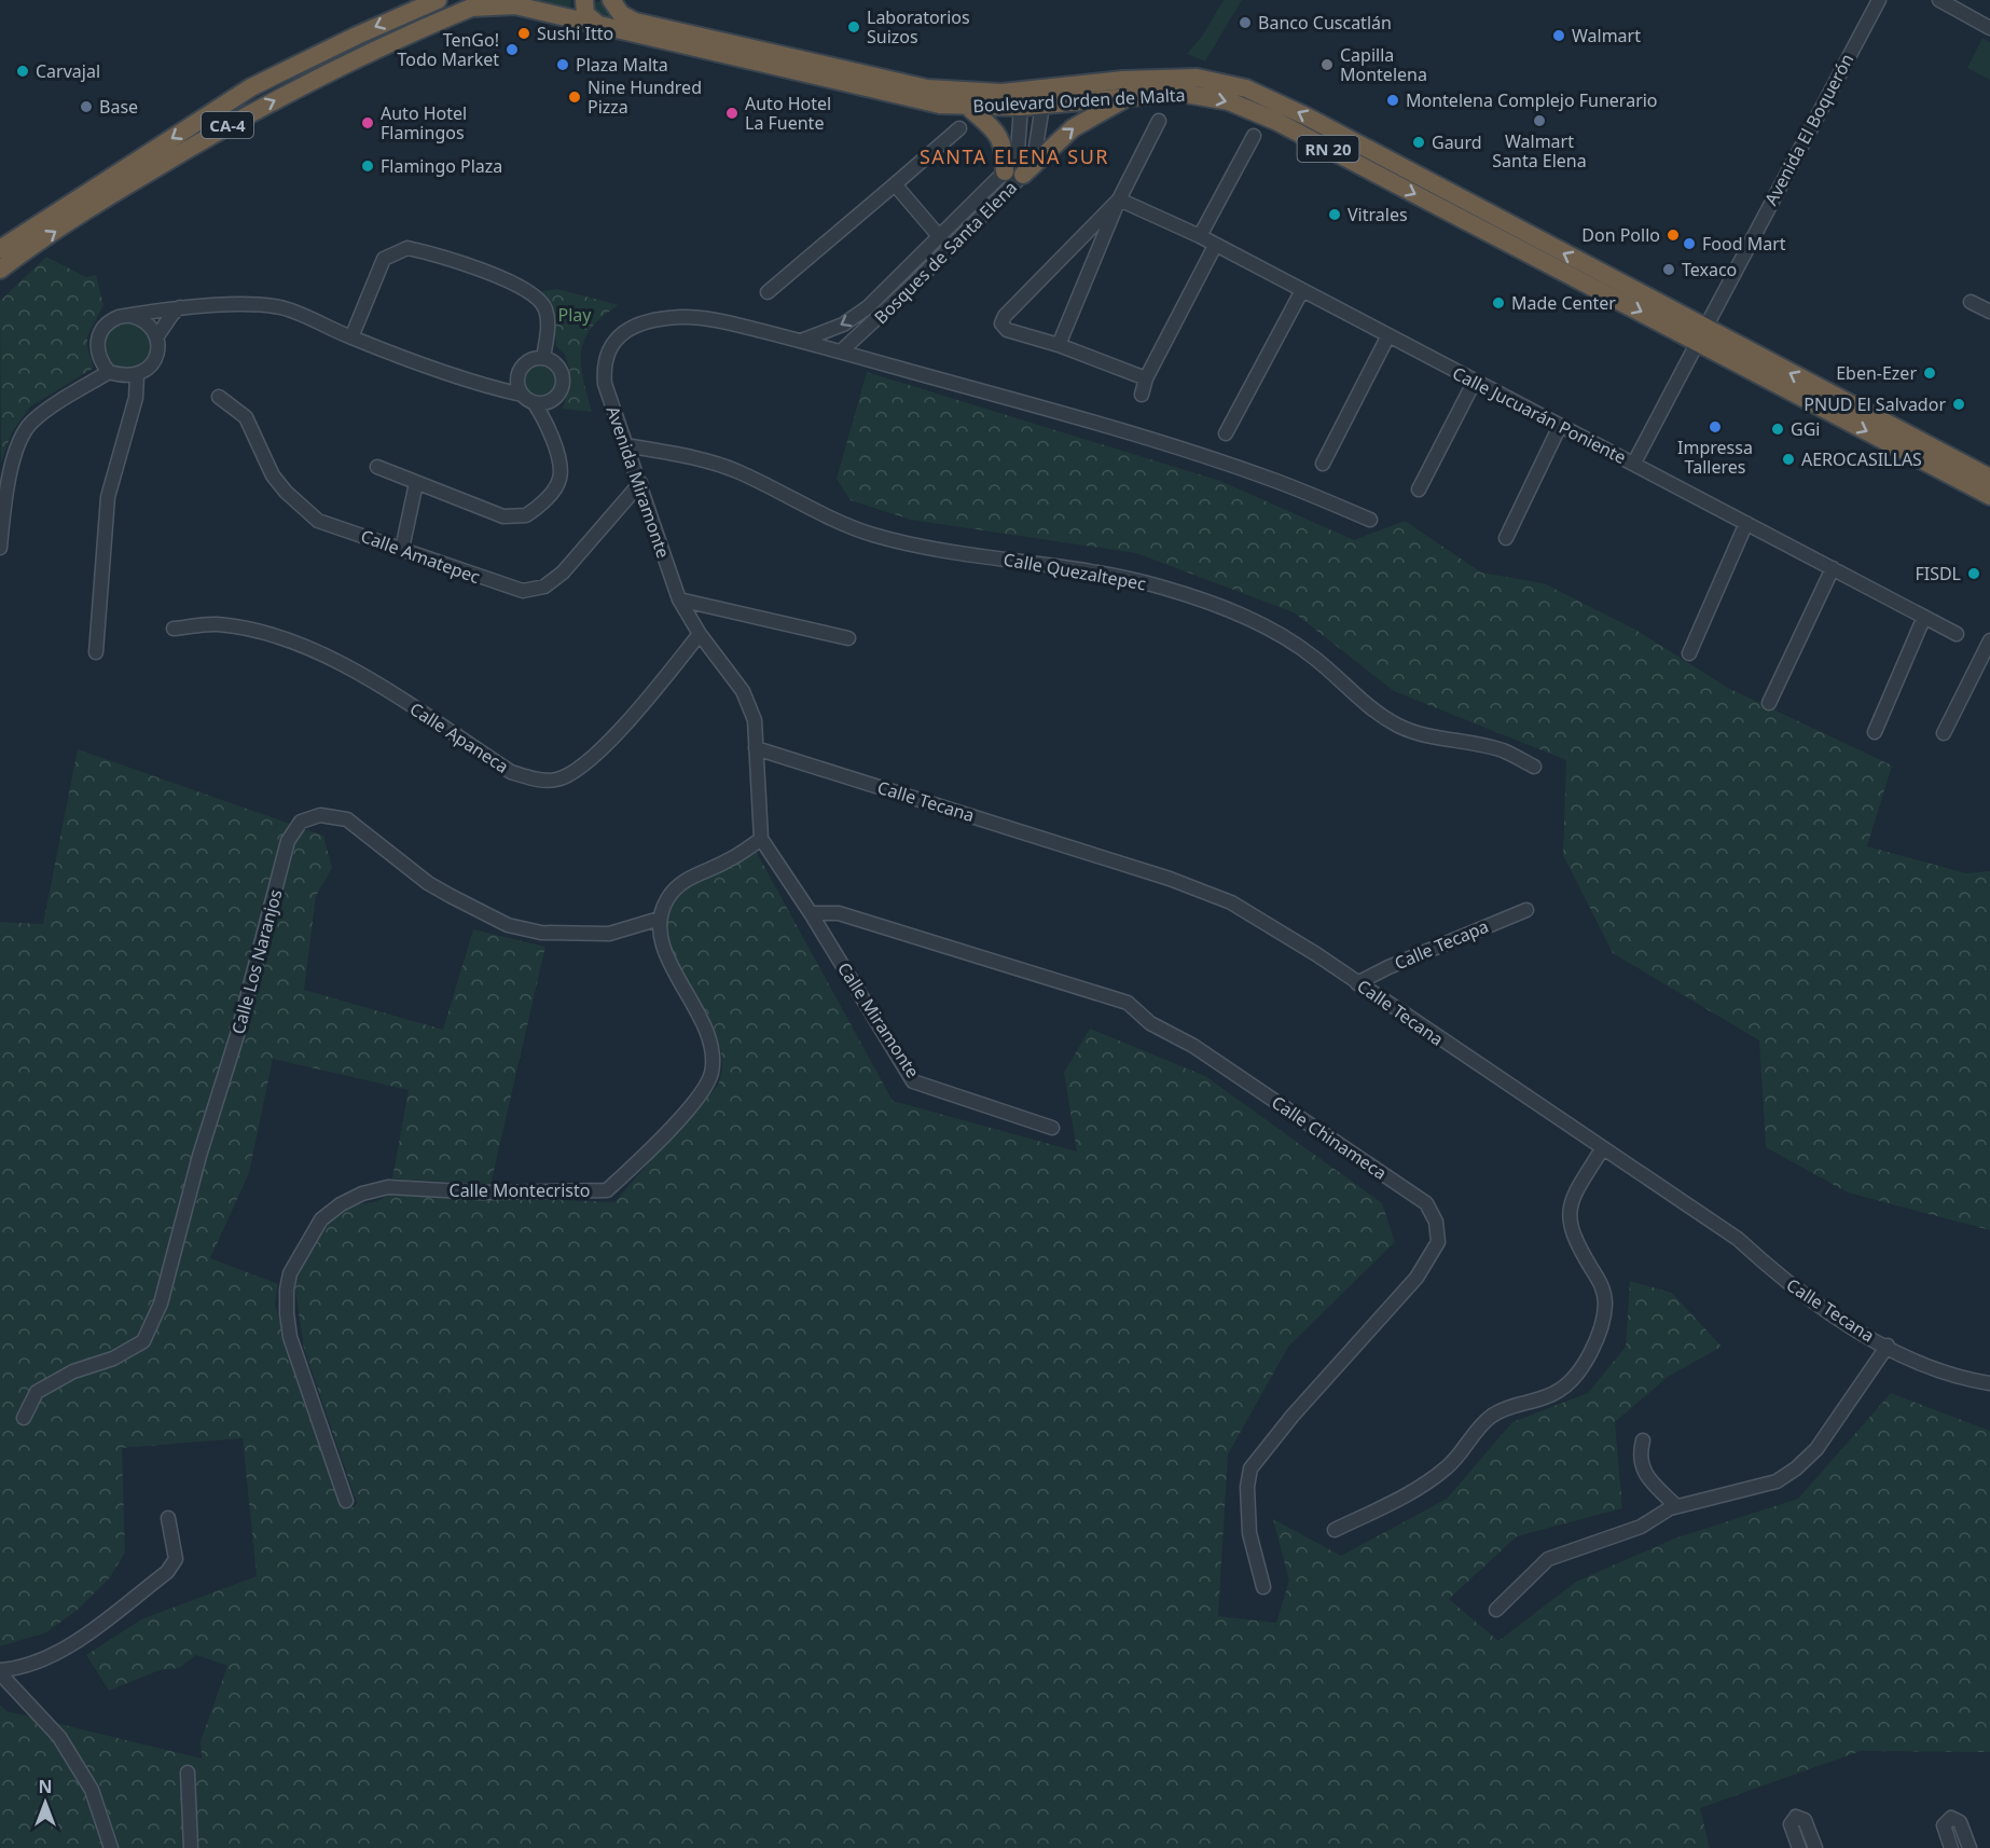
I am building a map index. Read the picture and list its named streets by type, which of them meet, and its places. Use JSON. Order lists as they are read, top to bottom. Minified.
{"streets":{"highway":["Boulevard Orden de Malta","CA-4","RN 20"],"street":["Avenida El Boquerón","Bosques de Santa Elena","Calle Jucuarán Poniente","Avenida Miramonte","Calle Amatepec","Calle Quezaltepec","Calle Apaneca","Calle Tecana","Calle Tecapa","Calle Los Naranjos","Calle Miramonte","Calle Chinameca","Calle Montecristo"]},"crossings":[["Boulevard Orden de Malta","CA-4"],["Boulevard Orden de Malta","Avenida El Boquerón"],["Boulevard Orden de Malta","Bosques de Santa Elena"],["Avenida El Boquerón","Calle Jucuarán Poniente"],["Bosques de Santa Elena","Avenida Miramonte"],["Avenida Miramonte","Calle Amatepec"],["Avenida Miramonte","Calle Quezaltepec"],["Avenida Miramonte","Calle Apaneca"],["Avenida Miramonte","Calle Tecana"],["Avenida Miramonte","Calle Miramonte"],["Calle Tecana","Calle Tecapa"],["Calle Los Naranjos","Calle Montecristo"],["Calle Miramonte","Calle Chinameca"]],"districts":["SANTA ELENA SUR"],"parks":["Play"],"places":["Banco Cuscatlán","Laboratorios Suizos","Sushi Itto","Walmart","TenGo! Todo Market","Plaza Malta","Capilla Montelena","Carvajal","Nine Hundred Pizza","Montelena Complejo Funerario","Base","Auto Hotel La Fuente","Walmart Santa Elena","Auto Hotel Flamingos","Gaurd","Flamingo Plaza","Vitrales","Don Pollo","Food Mart","Texaco","Made Center","Eben-Ezer","PNUD El Salvador","Impressa Talleres","GGi","AEROCASILLAS","FISDL"],"north":"top"}
